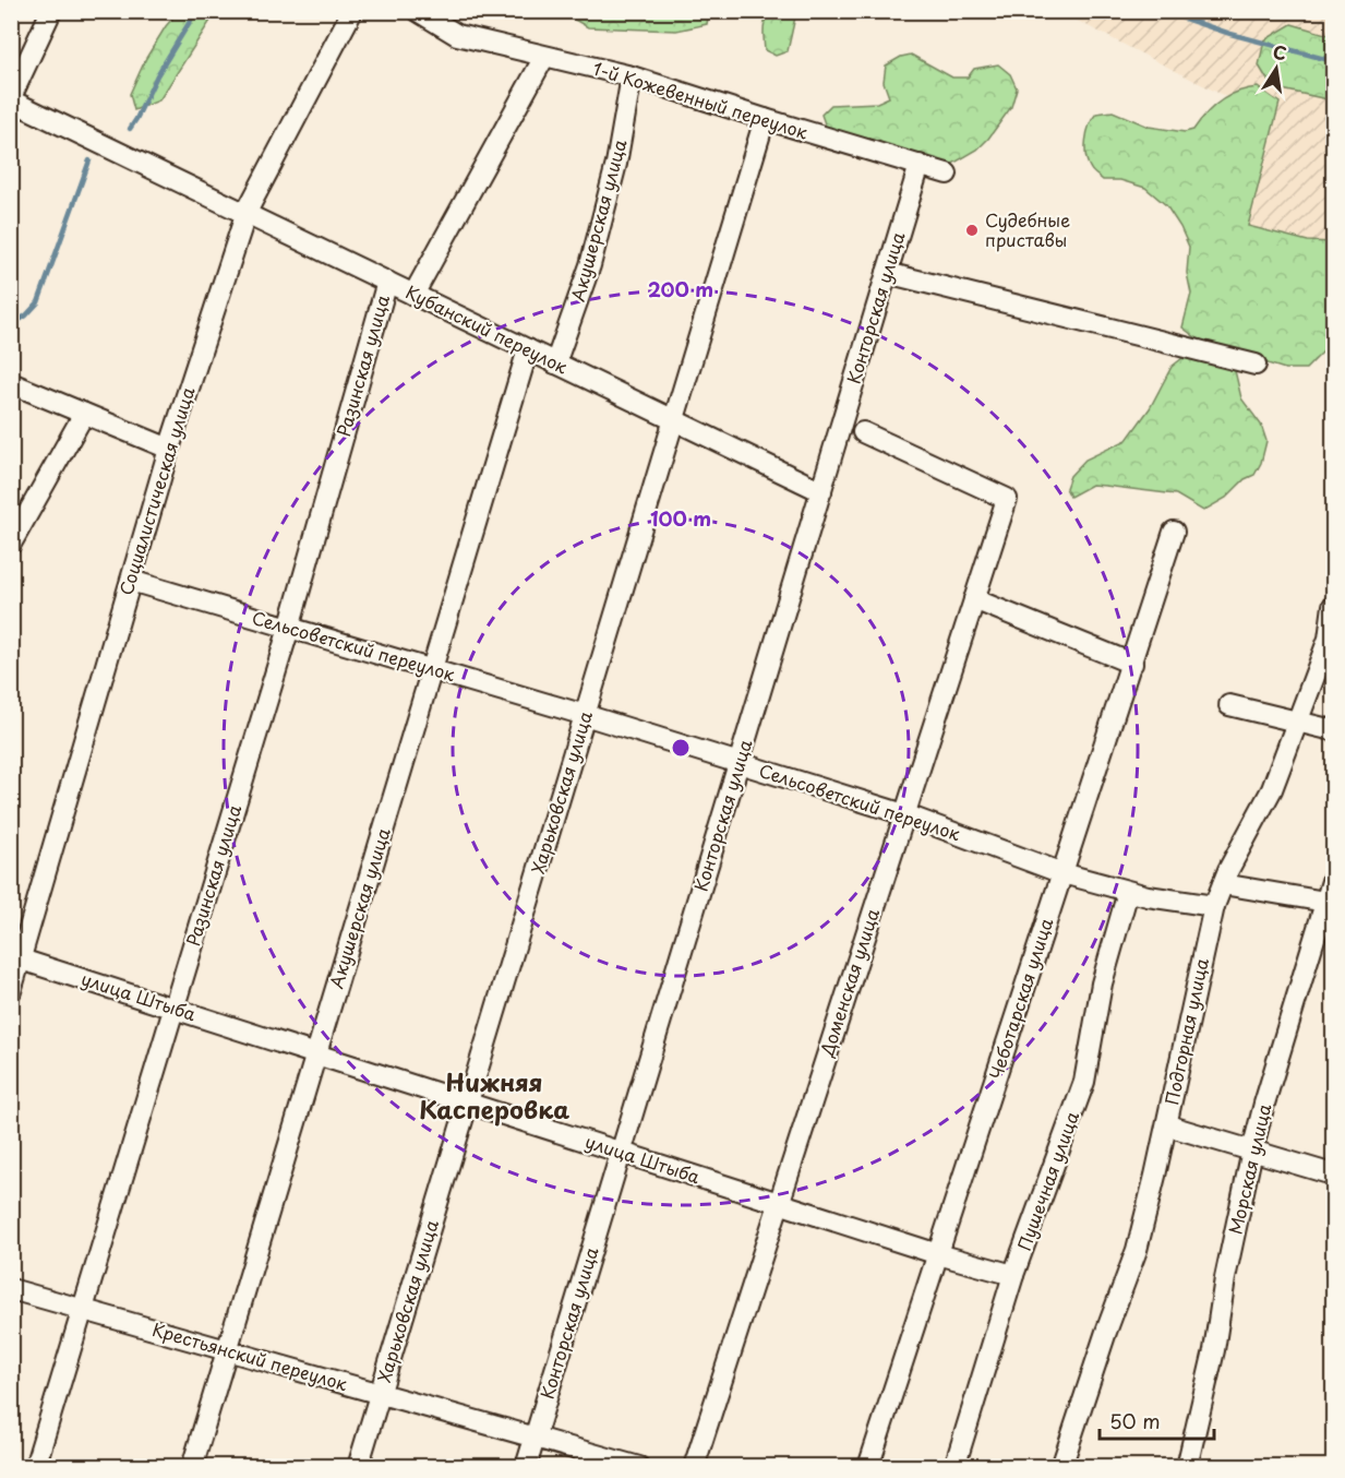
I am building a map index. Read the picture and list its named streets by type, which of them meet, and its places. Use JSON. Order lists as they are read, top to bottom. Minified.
{"streets":{"street":["1-й Кожевенный переулок","Акушерская улица","Конторская улица","Кубанский переулок","Разинская улица","Социалистическая улица","Сельсоветский переулок","Харьковская улица","Доменская улица","улица Штыба","Чеботарская улица","Подгорная улица","Морская улица","Пушечная улица","Крестьянский переулок"]},"crossings":[["1-й Кожевенный переулок","Акушерская улица"],["1-й Кожевенный переулок","Конторская улица"],["1-й Кожевенный переулок","Разинская улица"],["1-й Кожевенный переулок","Харьковская улица"],["Акушерская улица","Кубанский переулок"],["Акушерская улица","Сельсоветский переулок"],["Акушерская улица","улица Штыба"],["Акушерская улица","Крестьянский переулок"],["Конторская улица","Кубанский переулок"],["Конторская улица","Сельсоветский переулок"],["Конторская улица","улица Штыба"],["Конторская улица","Крестьянский переулок"],["Кубанский переулок","Разинская улица"],["Кубанский переулок","Социалистическая улица"],["Кубанский переулок","Харьковская улица"],["Разинская улица","Сельсоветский переулок"],["Разинская улица","улица Штыба"],["Разинская улица","Крестьянский переулок"],["Социалистическая улица","Сельсоветский переулок"],["Социалистическая улица","улица Штыба"],["Сельсоветский переулок","Харьковская улица"],["Сельсоветский переулок","Доменская улица"],["Сельсоветский переулок","Чеботарская улица"],["Сельсоветский переулок","Подгорная улица"],["Сельсоветский переулок","Пушечная улица"],["Харьковская улица","улица Штыба"],["Харьковская улица","Крестьянский переулок"],["Доменская улица","улица Штыба"],["улица Штыба","Чеботарская улица"],["улица Штыба","Пушечная улица"]],"districts":["Нижняя Касперовка"],"places":["Судебные приставы"],"scale_bar":"50 m","north":"top","rings":["200 m","100 m"]}
